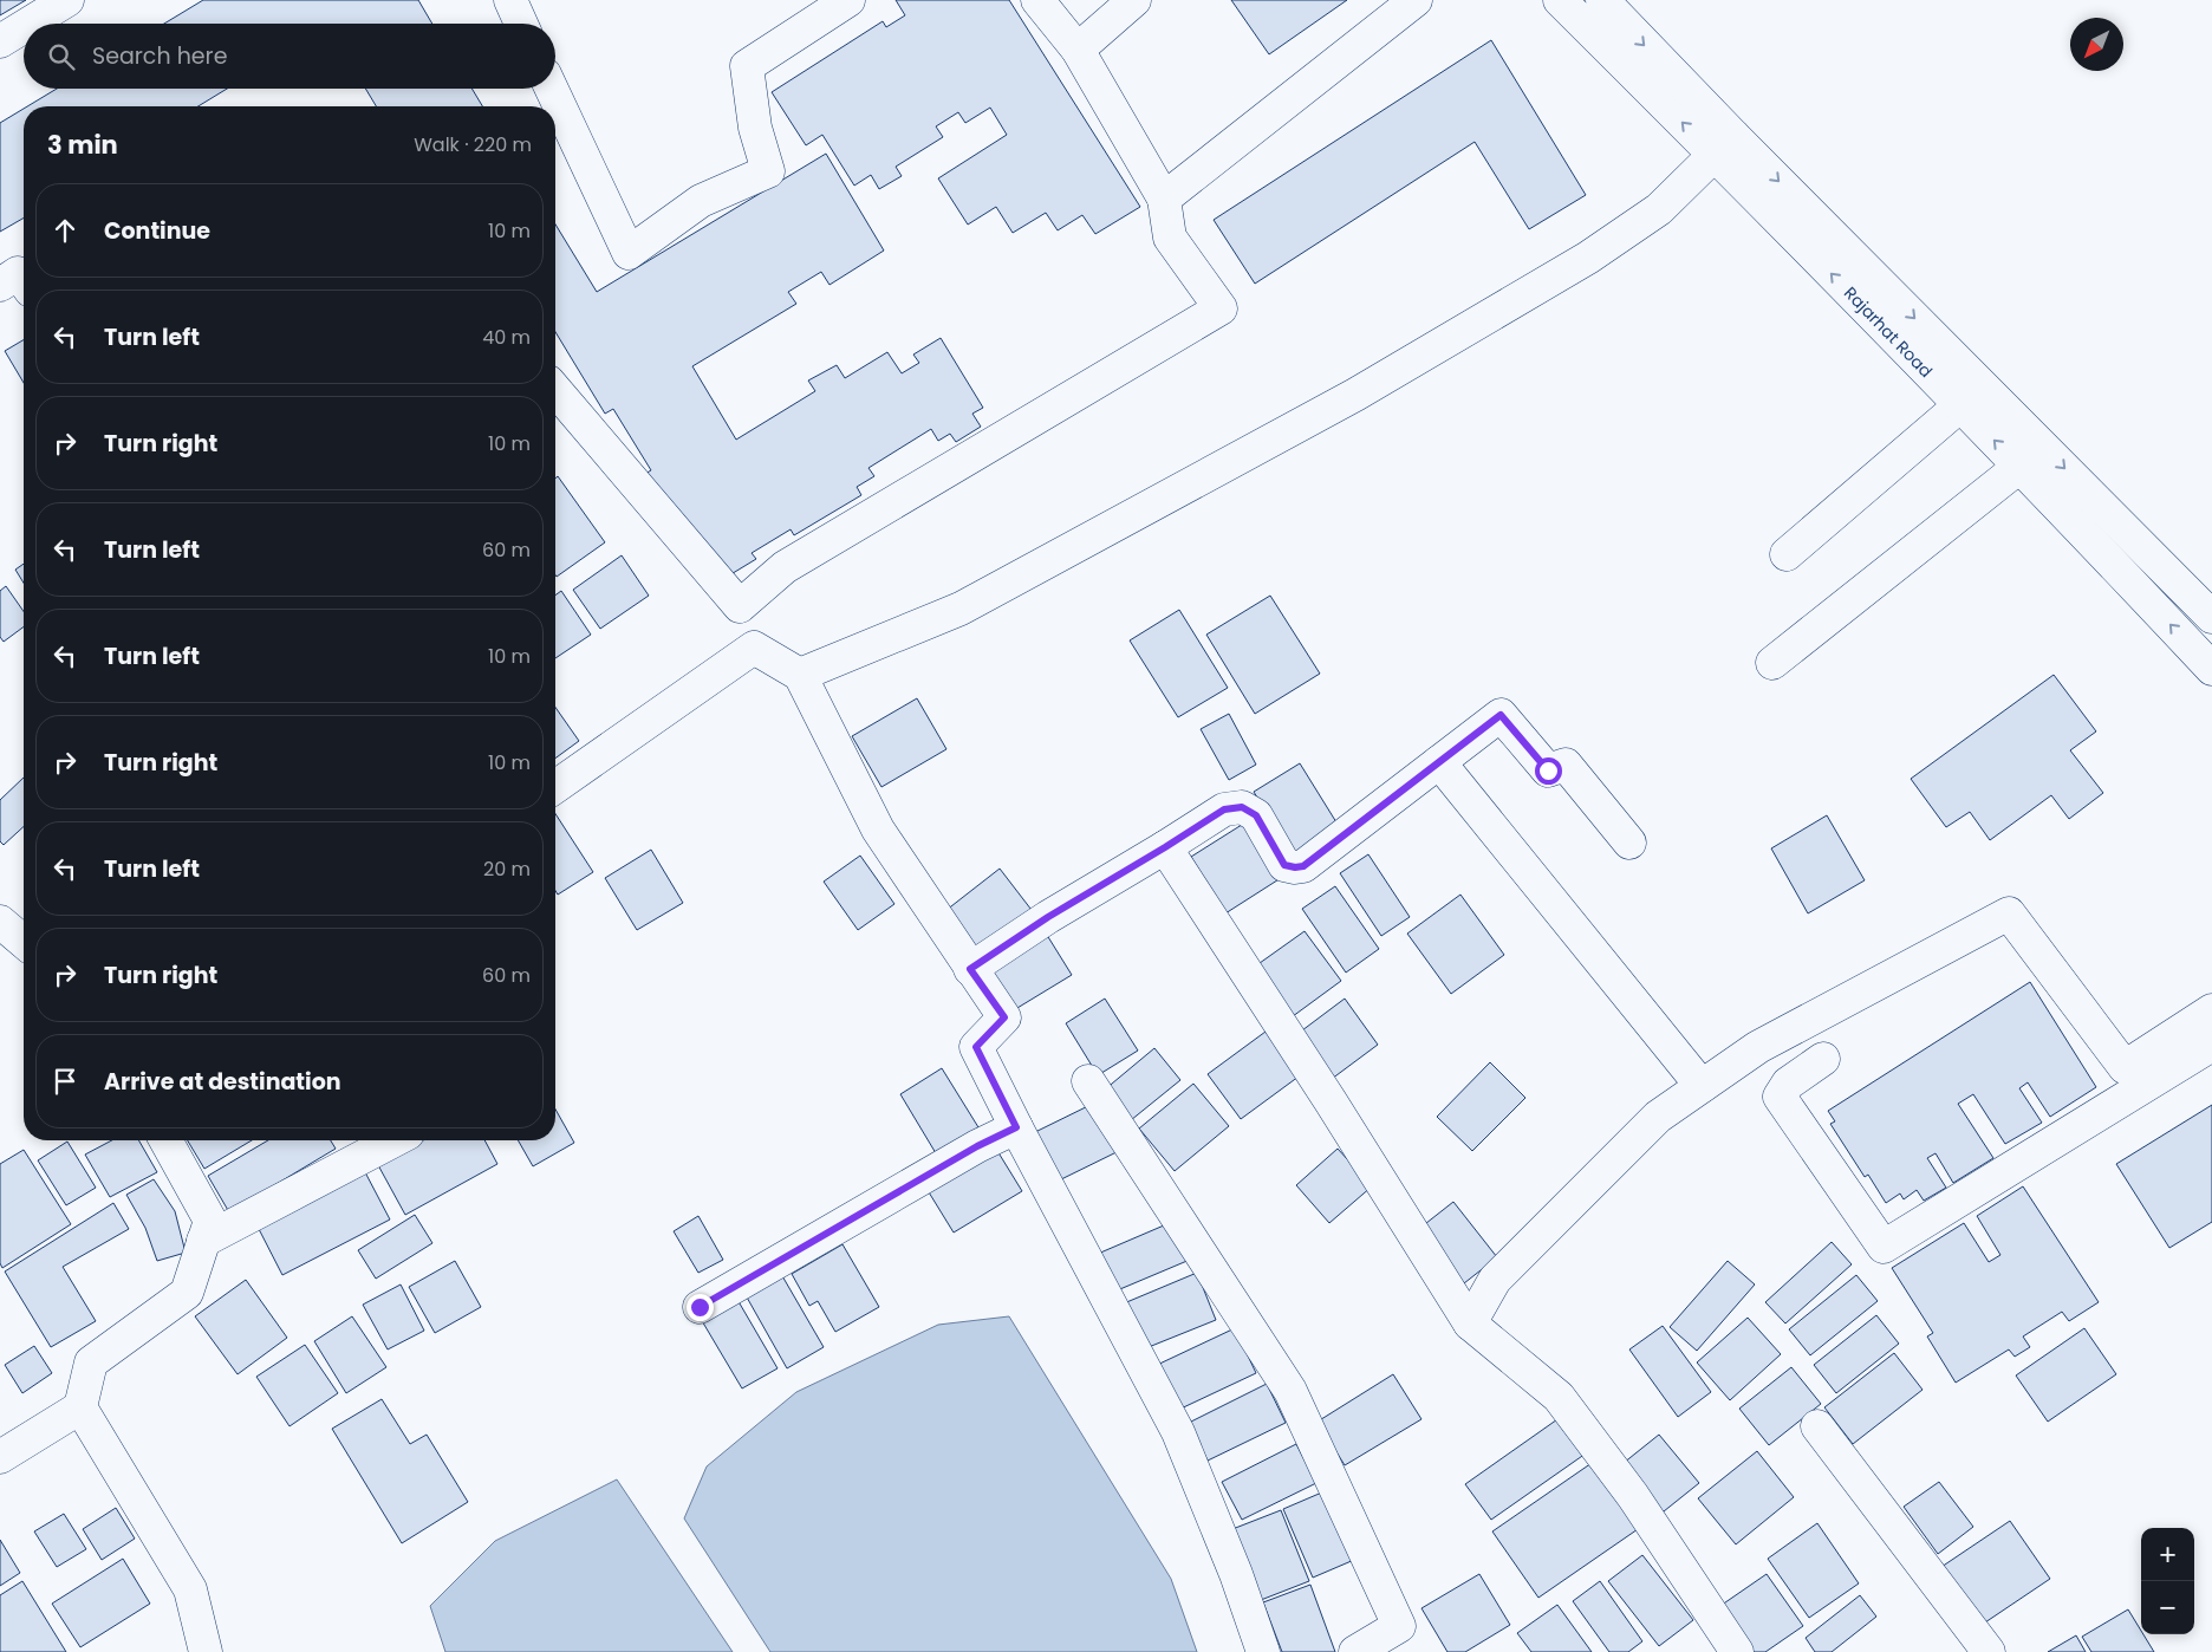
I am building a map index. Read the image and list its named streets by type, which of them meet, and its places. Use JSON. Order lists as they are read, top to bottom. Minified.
{"streets":{"street":["Rajarhat Road"]},"north":"bottom left","page":{"search":"Search here","heading":["3 min","Walk · 220 m"],"list":[["Continue","10 m"],["Turn left","40 m"],["Turn right","10 m"],["Turn left","60 m"],["Turn left","10 m"],["Turn right","10 m"],["Turn left","20 m"],["Turn right","60 m"],"Arrive at destination"],"map_buttons":["+","−"]}}
